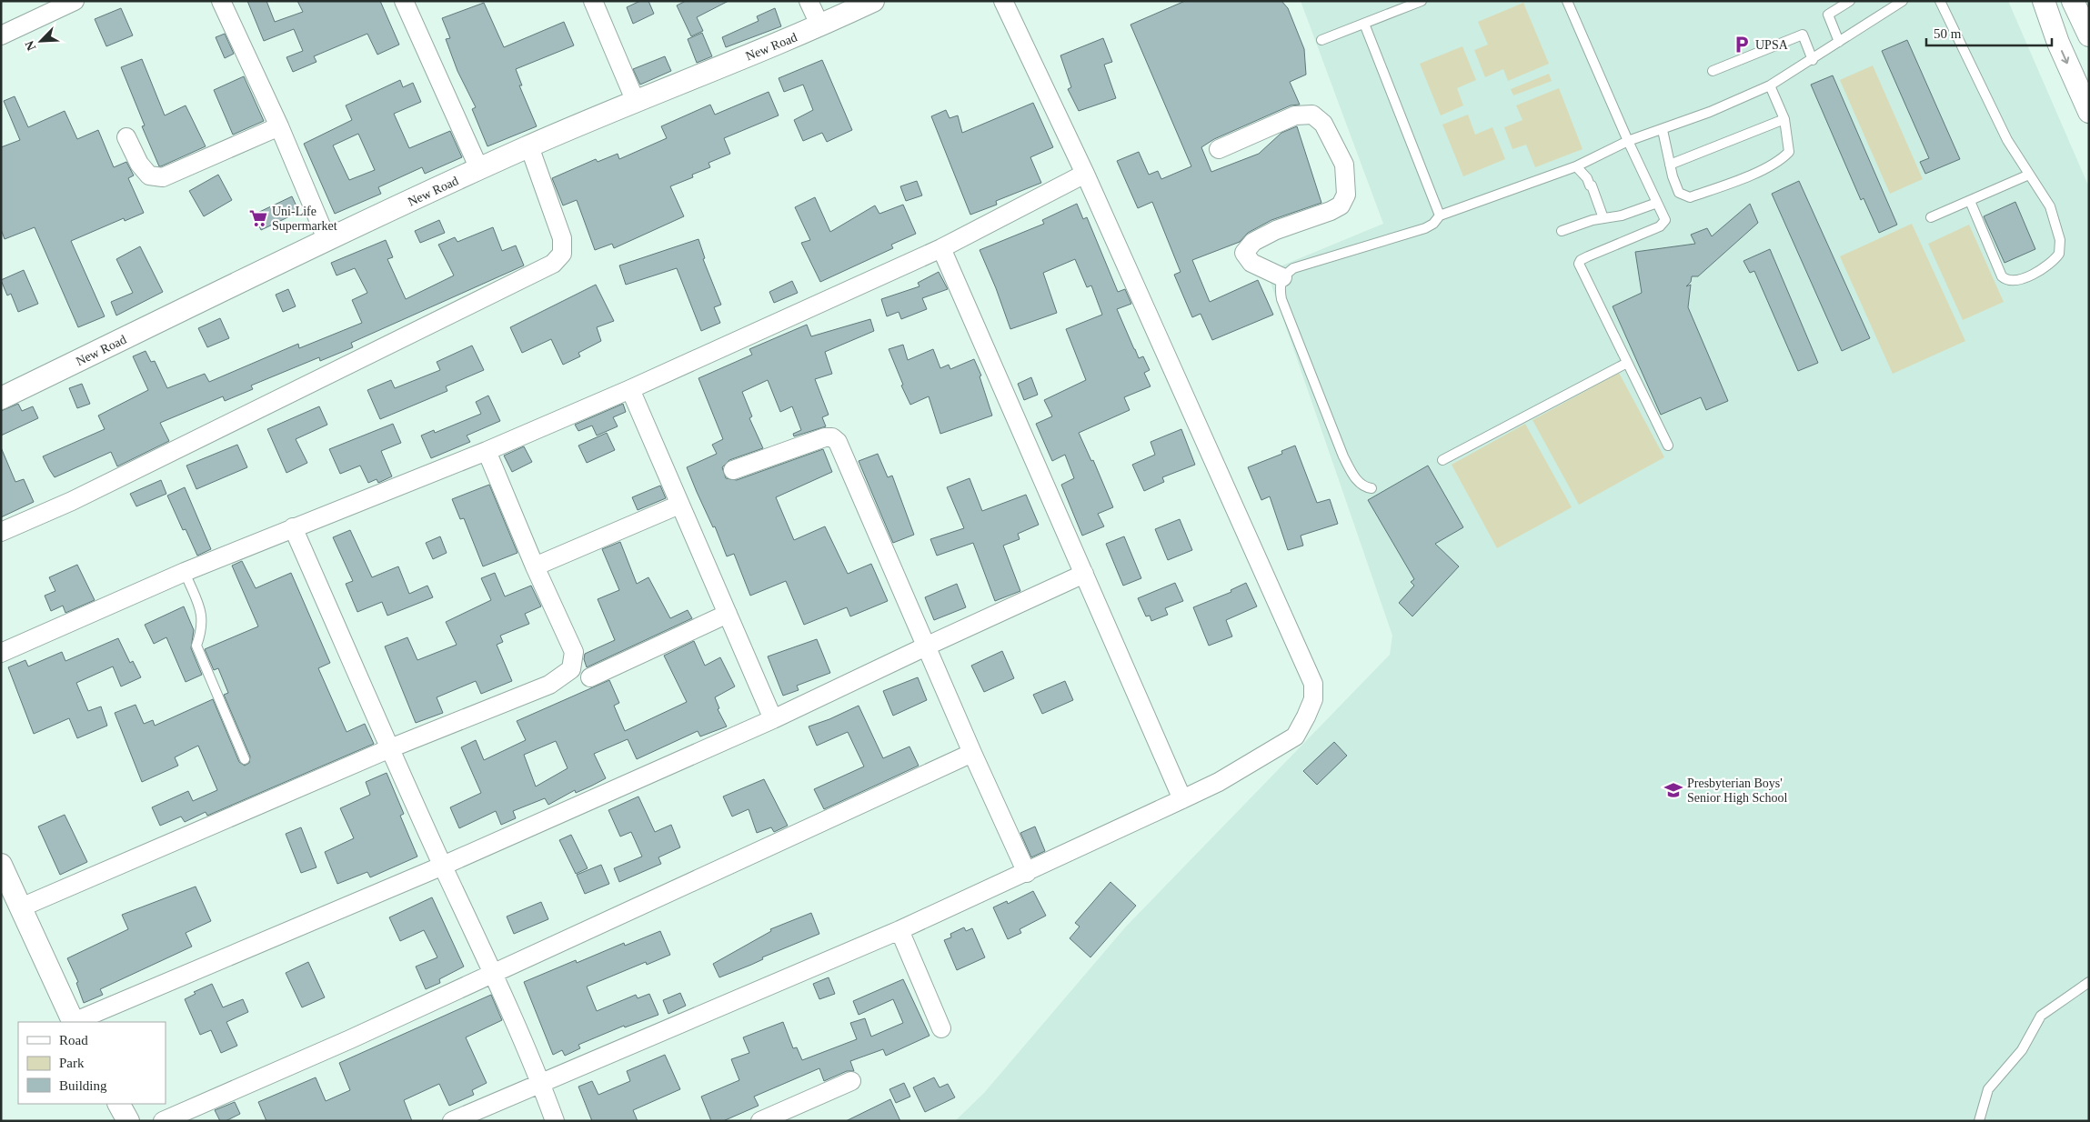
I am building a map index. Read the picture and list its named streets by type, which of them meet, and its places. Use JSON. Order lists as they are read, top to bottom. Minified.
{"streets":{"street":["New Road"]},"places":{"parking":["UPSA"],"supermarket":["Uni-Life Supermarket"],"school or university":["Presbyterian Boys' Senior High School"]},"legend":["Road","Park","Building"],"scale_bar":"50 m","north":"bottom left"}
